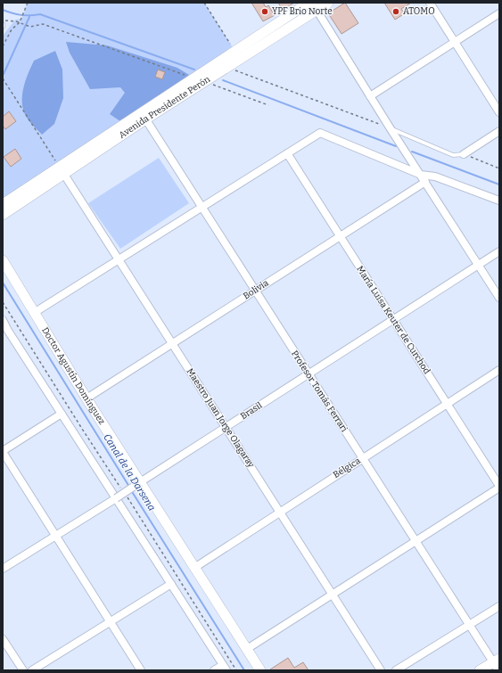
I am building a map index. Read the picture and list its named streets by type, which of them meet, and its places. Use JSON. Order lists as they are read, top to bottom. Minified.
{"streets":{"main road":["Avenida Presidente Perón","Doctor Agustín Domínguez"],"street":["Bolivia","María Luisa Keuter de Curchod","Profesor Tomás Ferrari","Brasil","Maestro Juan Jorge Olagaray","Bélgica"]},"crossings":[["Avenida Presidente Perón","Profesor Tomás Ferrari"],["Avenida Presidente Perón","Maestro Juan Jorge Olagaray"],["Bolivia","María Luisa Keuter de Curchod"],["Bolivia","Doctor Agustín Domínguez"],["Bolivia","Profesor Tomás Ferrari"],["Bolivia","Maestro Juan Jorge Olagaray"],["María Luisa Keuter de Curchod","Brasil"],["María Luisa Keuter de Curchod","Bélgica"],["Doctor Agustín Domínguez","Brasil"],["Doctor Agustín Domínguez","Bélgica"],["Profesor Tomás Ferrari","Brasil"],["Profesor Tomás Ferrari","Bélgica"],["Brasil","Maestro Juan Jorge Olagaray"],["Maestro Juan Jorge Olagaray","Bélgica"]],"water":["Canal de la Darsena"],"places":["YPF Brio Norte","ATOMO"]}
